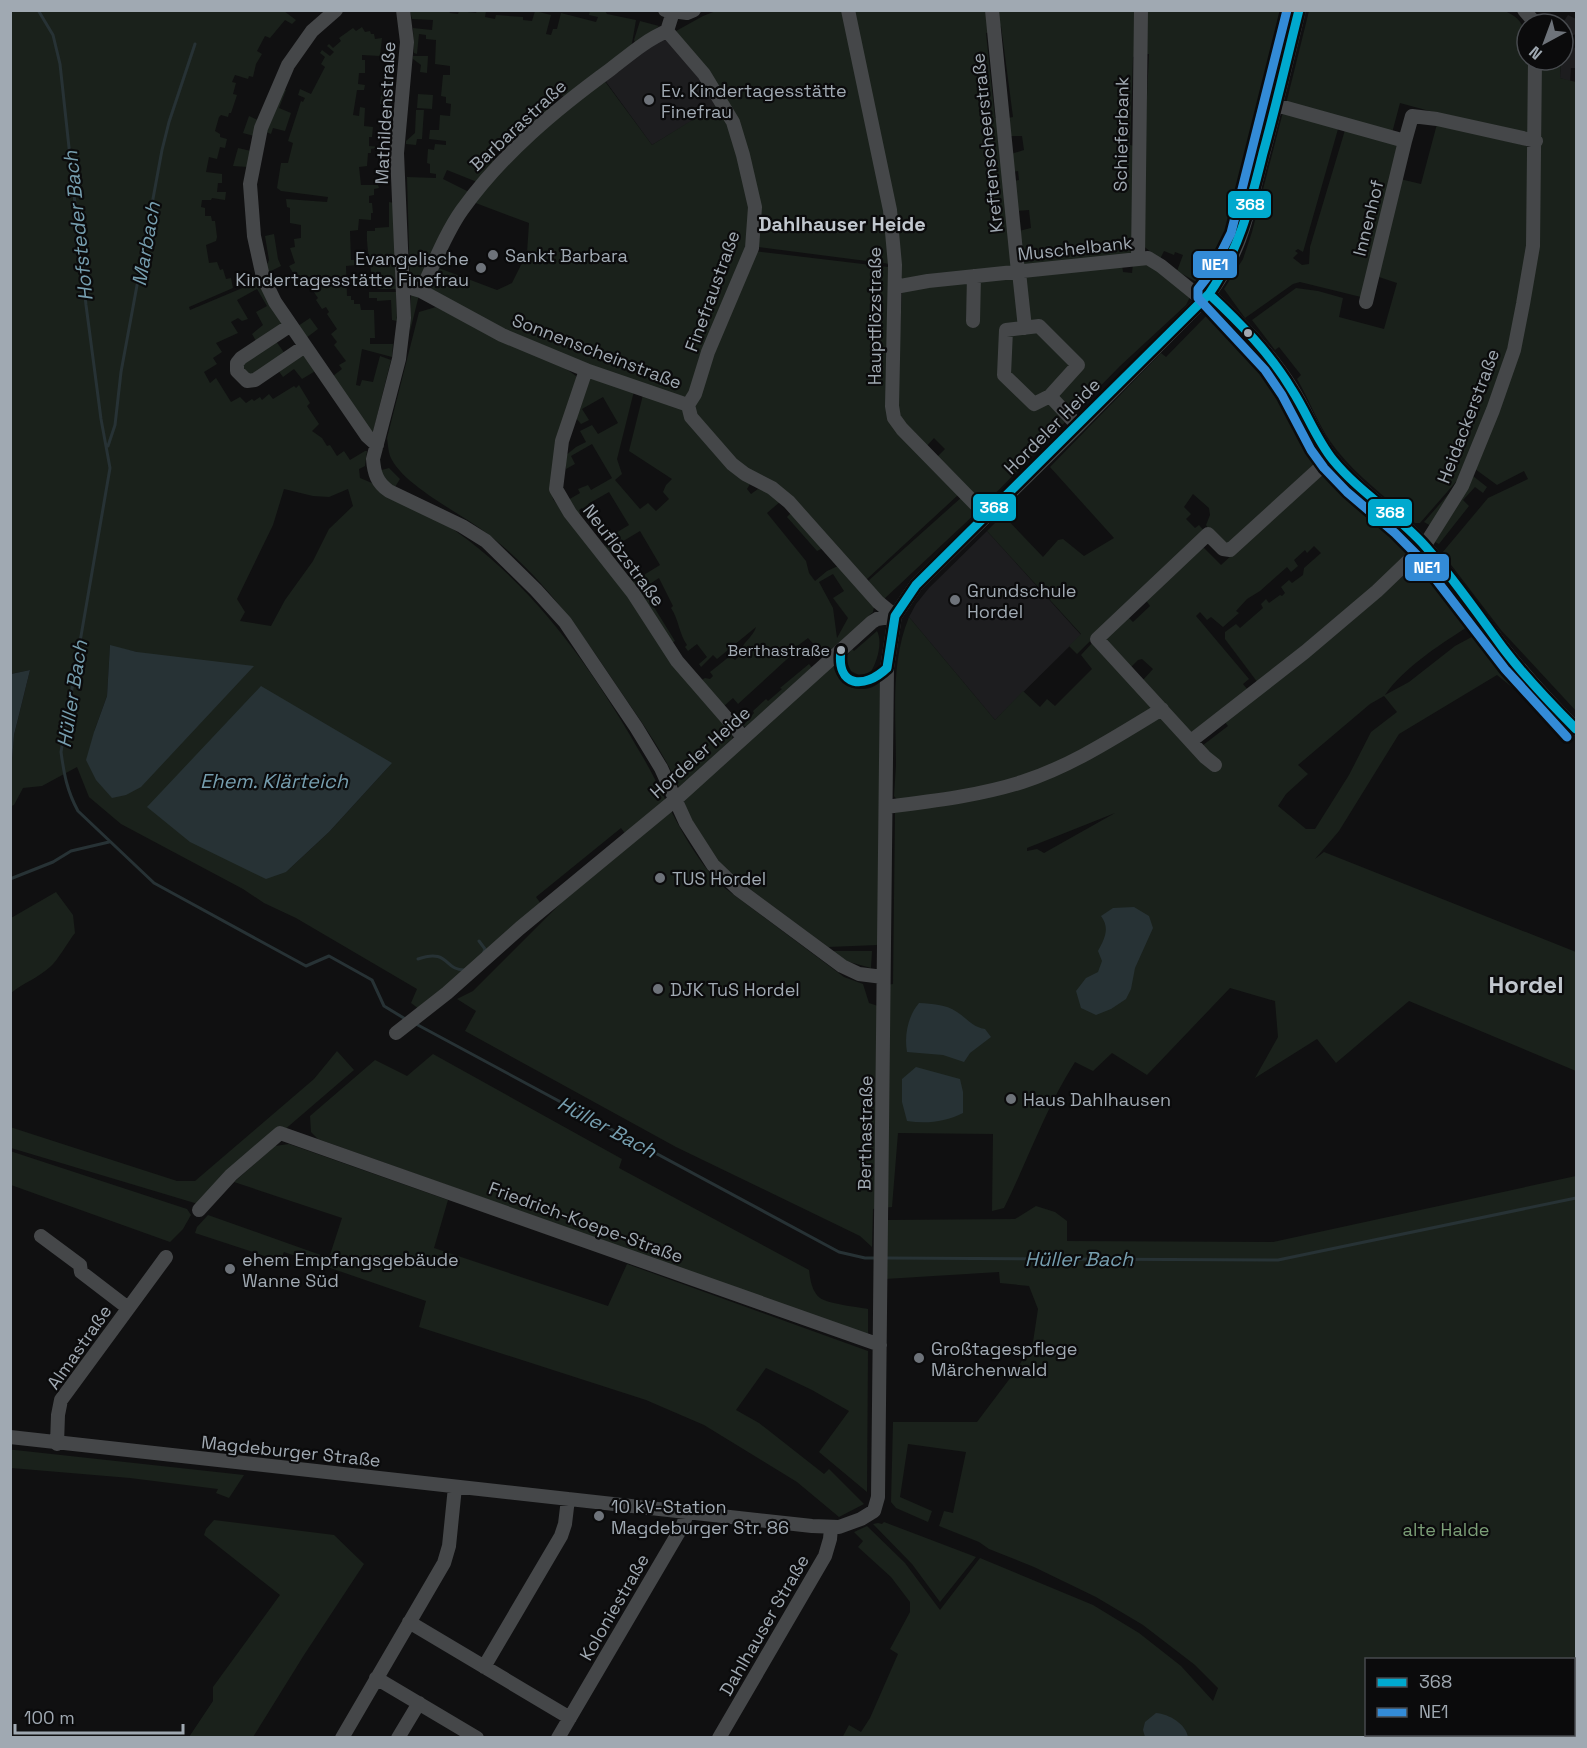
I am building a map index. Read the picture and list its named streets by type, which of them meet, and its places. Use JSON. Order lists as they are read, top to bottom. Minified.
{"streets":{"street":["Mathildenstraße","Barbarastraße","Schieferbank","Kreftenscheerstraße","Innenhof","Muschelbank","Finefraustraße","Hauptflözstraße","Sonnenscheinstraße","Heidackerstraße","Hordeler Heide","Neuflözstraße","Berthastraße","Friedrich-Koepe-Straße","Almastraße","Magdeburger Straße","Koloniestraße","Dahlhauser Straße"]},"crossings":[["Barbarastraße","Finefraustraße"],["Barbarastraße","Sonnenscheinstraße"],["Schieferbank","Muschelbank"],["Kreftenscheerstraße","Muschelbank"],["Innenhof","Heidackerstraße"],["Muschelbank","Hauptflözstraße"],["Muschelbank","Heidackerstraße"],["Muschelbank","Hordeler Heide"],["Finefraustraße","Sonnenscheinstraße"],["Hauptflözstraße","Hordeler Heide"],["Sonnenscheinstraße","Hordeler Heide"],["Sonnenscheinstraße","Neuflözstraße"],["Sonnenscheinstraße","Berthastraße"],["Hordeler Heide","Neuflözstraße"],["Hordeler Heide","Berthastraße"],["Berthastraße","Friedrich-Koepe-Straße"],["Berthastraße","Magdeburger Straße"],["Almastraße","Magdeburger Straße"],["Magdeburger Straße","Koloniestraße"],["Magdeburger Straße","Dahlhauser Straße"]],"districts":["Dahlhauser Heide","Hordel"],"water":["Hofsteder Bach","Marbach","Hüller Bach","Ehem. Klärteich"],"parks":["alte Halde"],"places":["Ev. Kindertagesstätte Finefrau","Sankt Barbara","Evangelische Kindertagesstätte Finefrau","Grundschule Hordel","Berthastraße","TUS Hordel","DJK TuS Hordel","Haus Dahlhausen","ehem Empfangsgebäude Wanne Süd","Großtagespflege Märchenwald","10 kV-Station Magdeburger Str. 86"],"lines":["transit line 368","transit line NE1"],"legend":["368","NE1"],"scale_bar":"100 m","north":"bottom left"}
